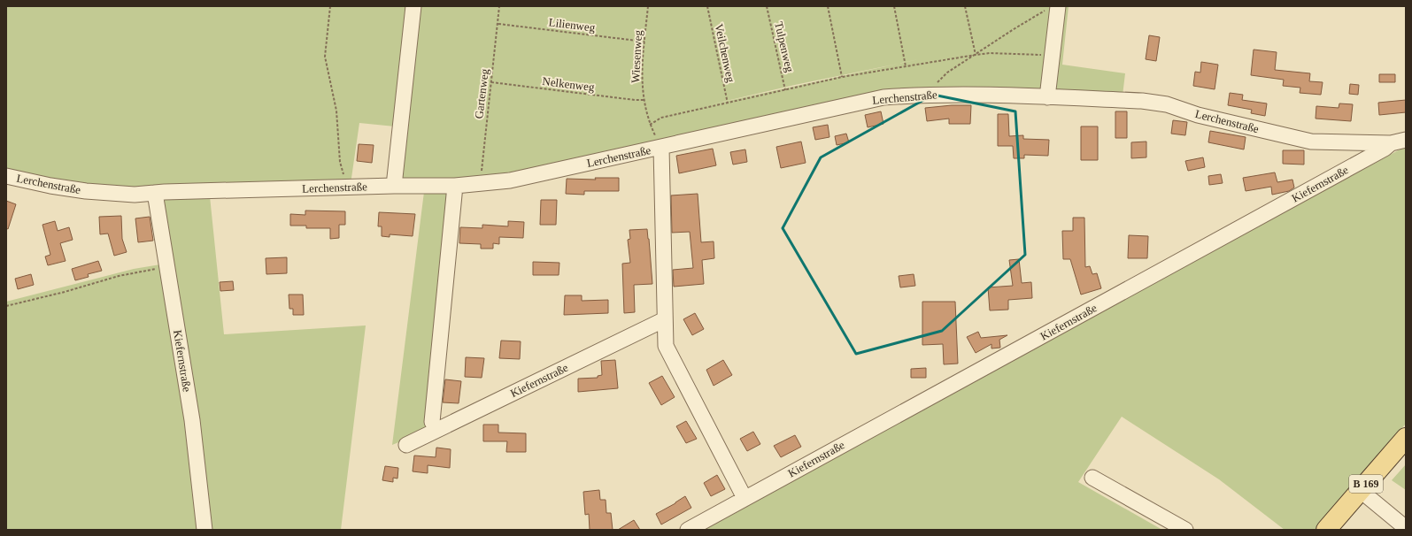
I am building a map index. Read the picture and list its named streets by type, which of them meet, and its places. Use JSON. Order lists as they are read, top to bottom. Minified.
{"streets":{"main road":["B 169"],"street":["Lerchenstraße","Kiefernstraße"],"path":["Lilienweg","Tulpenweg","Veilchenweg","Wiesenweg","Nelkenweg","Gartenweg"]},"crossings":[["Lilienweg","Wiesenweg"],["Lilienweg","Gartenweg"],["Wiesenweg","Nelkenweg"],["Wiesenweg","Lerchenstraße"],["Nelkenweg","Gartenweg"],["Gartenweg","Lerchenstraße"],["Lerchenstraße","Kiefernstraße"]]}
